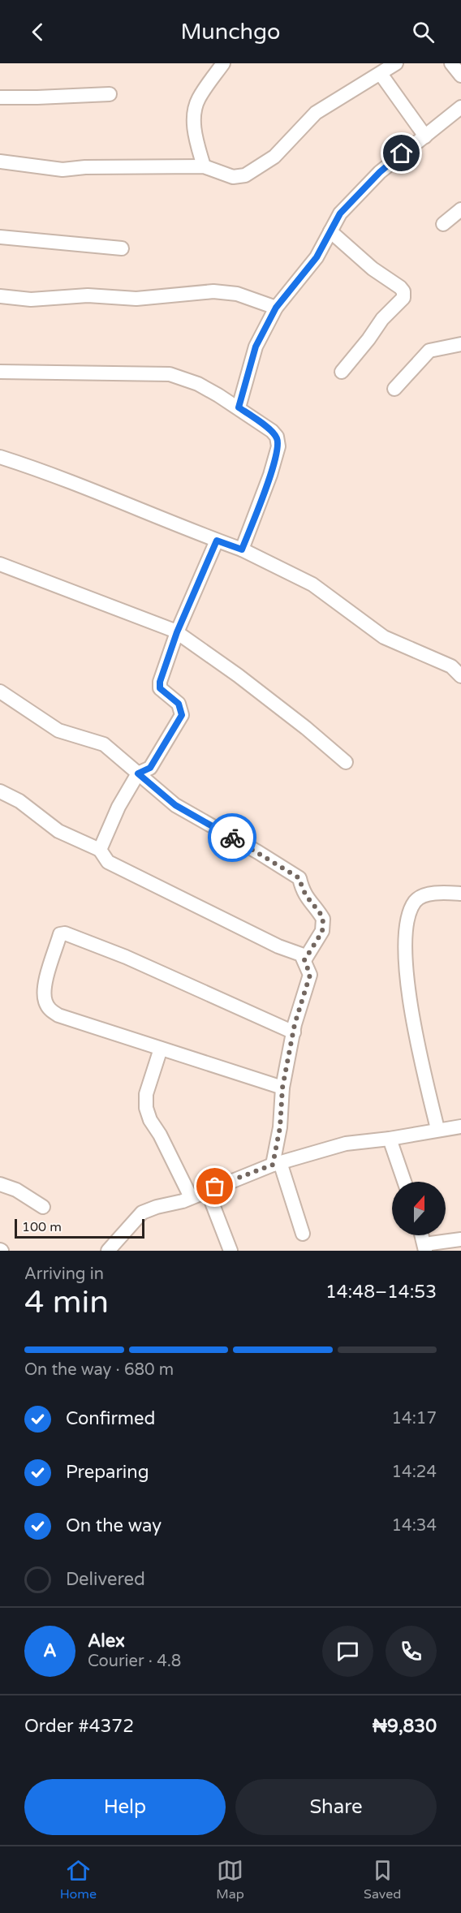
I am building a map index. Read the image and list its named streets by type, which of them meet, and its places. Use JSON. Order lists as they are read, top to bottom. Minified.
{"scale_bar":"100 m","north":"top","page":{"header":"Munchgo","scale":"100 m","heading":["4 min","Arriving in","14:48–14:53"],"panel":["Alex","Courier · 4.8","Order #4372","₦9,830"],"bar":"On the way · 680 m","list":[["Confirmed","14:17"],["Preparing","14:24"],["On the way","14:34"],"Delivered"],"round":"A","buttons":["Help","Share"],"tabs":["Home","Map","Saved"]}}
